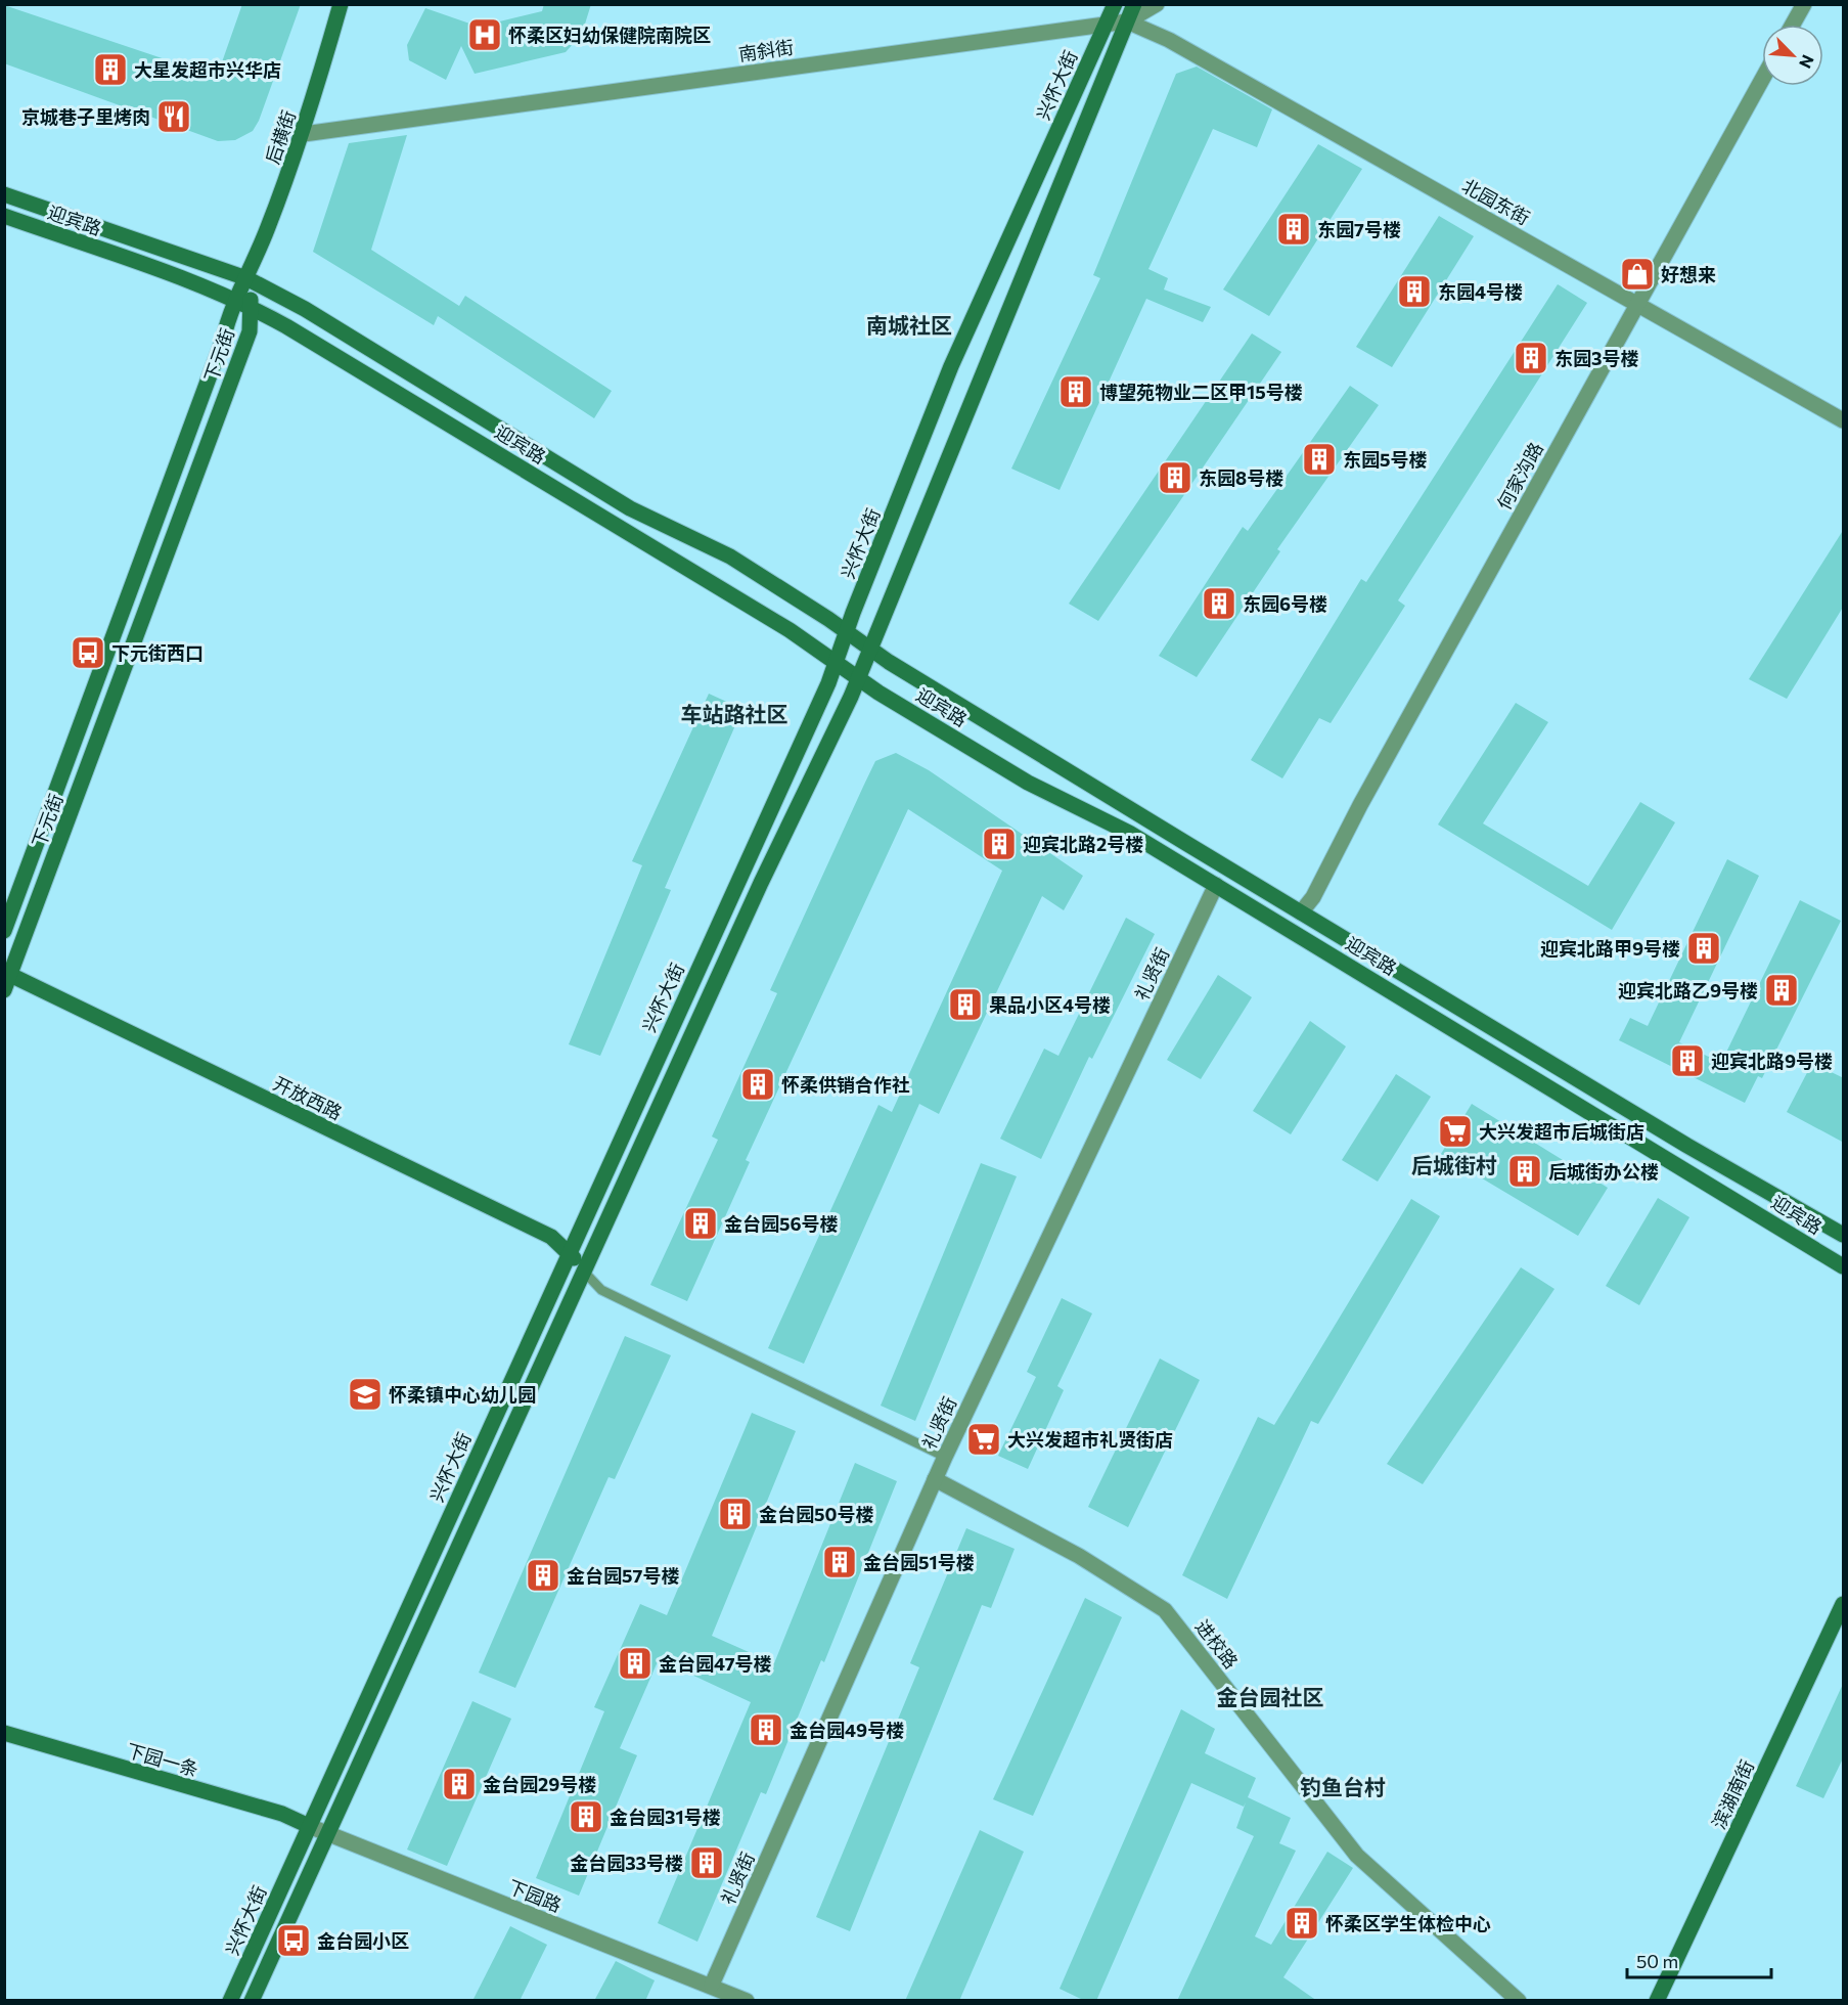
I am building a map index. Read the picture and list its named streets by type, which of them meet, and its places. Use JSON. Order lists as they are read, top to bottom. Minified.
{"streets":{"main road":["兴怀大街","后横街","迎宾路","下元街","开放西路","下园一条","滨湖南街"],"street":["南斜街","北园东街","何家沟路","礼贤街","进校路","下园路"]},"crossings":[["南斜街","兴怀大街"],["南斜街","后横街"],["南斜街","北园东街"],["兴怀大街","迎宾路"],["兴怀大街","开放西路"],["兴怀大街","下园一条"],["兴怀大街","下园路"],["后横街","迎宾路"],["后横街","下元街"],["北园东街","何家沟路"],["迎宾路","下元街"],["迎宾路","何家沟路"],["迎宾路","礼贤街"],["下元街","开放西路"],["礼贤街","进校路"],["礼贤街","下园路"],["下园一条","下园路"]],"districts":["南城社区","车站路社区","后城街村","金台园社区","钓鱼台村"],"places":{"hospital":["怀柔区妇幼保健院南院区"],"building":["大星发超市兴华店","东园7号楼","东园4号楼","东园3号楼","博望苑物业二区甲15号楼","东园5号楼","东园8号楼","东园6号楼","迎宾北路2号楼","迎宾北路甲9号楼","迎宾北路乙9号楼","果品小区4号楼","迎宾北路9号楼","怀柔供销合作社","后城街办公楼","金台园56号楼","金台园50号楼","金台园51号楼","金台园57号楼","金台园47号楼","金台园49号楼","金台园29号楼","金台园31号楼","金台园33号楼","怀柔区学生体检中心"],"restaurant":["京城巷子里烤肉"],"shop":["好想来"],"bus stop":["下元街西口","金台园小区"],"supermarket":["大兴发超市后城街店","大兴发超市礼贤街店"],"school or university":["怀柔镇中心幼儿园"]},"scale_bar":"50 m","north":"bottom right"}
